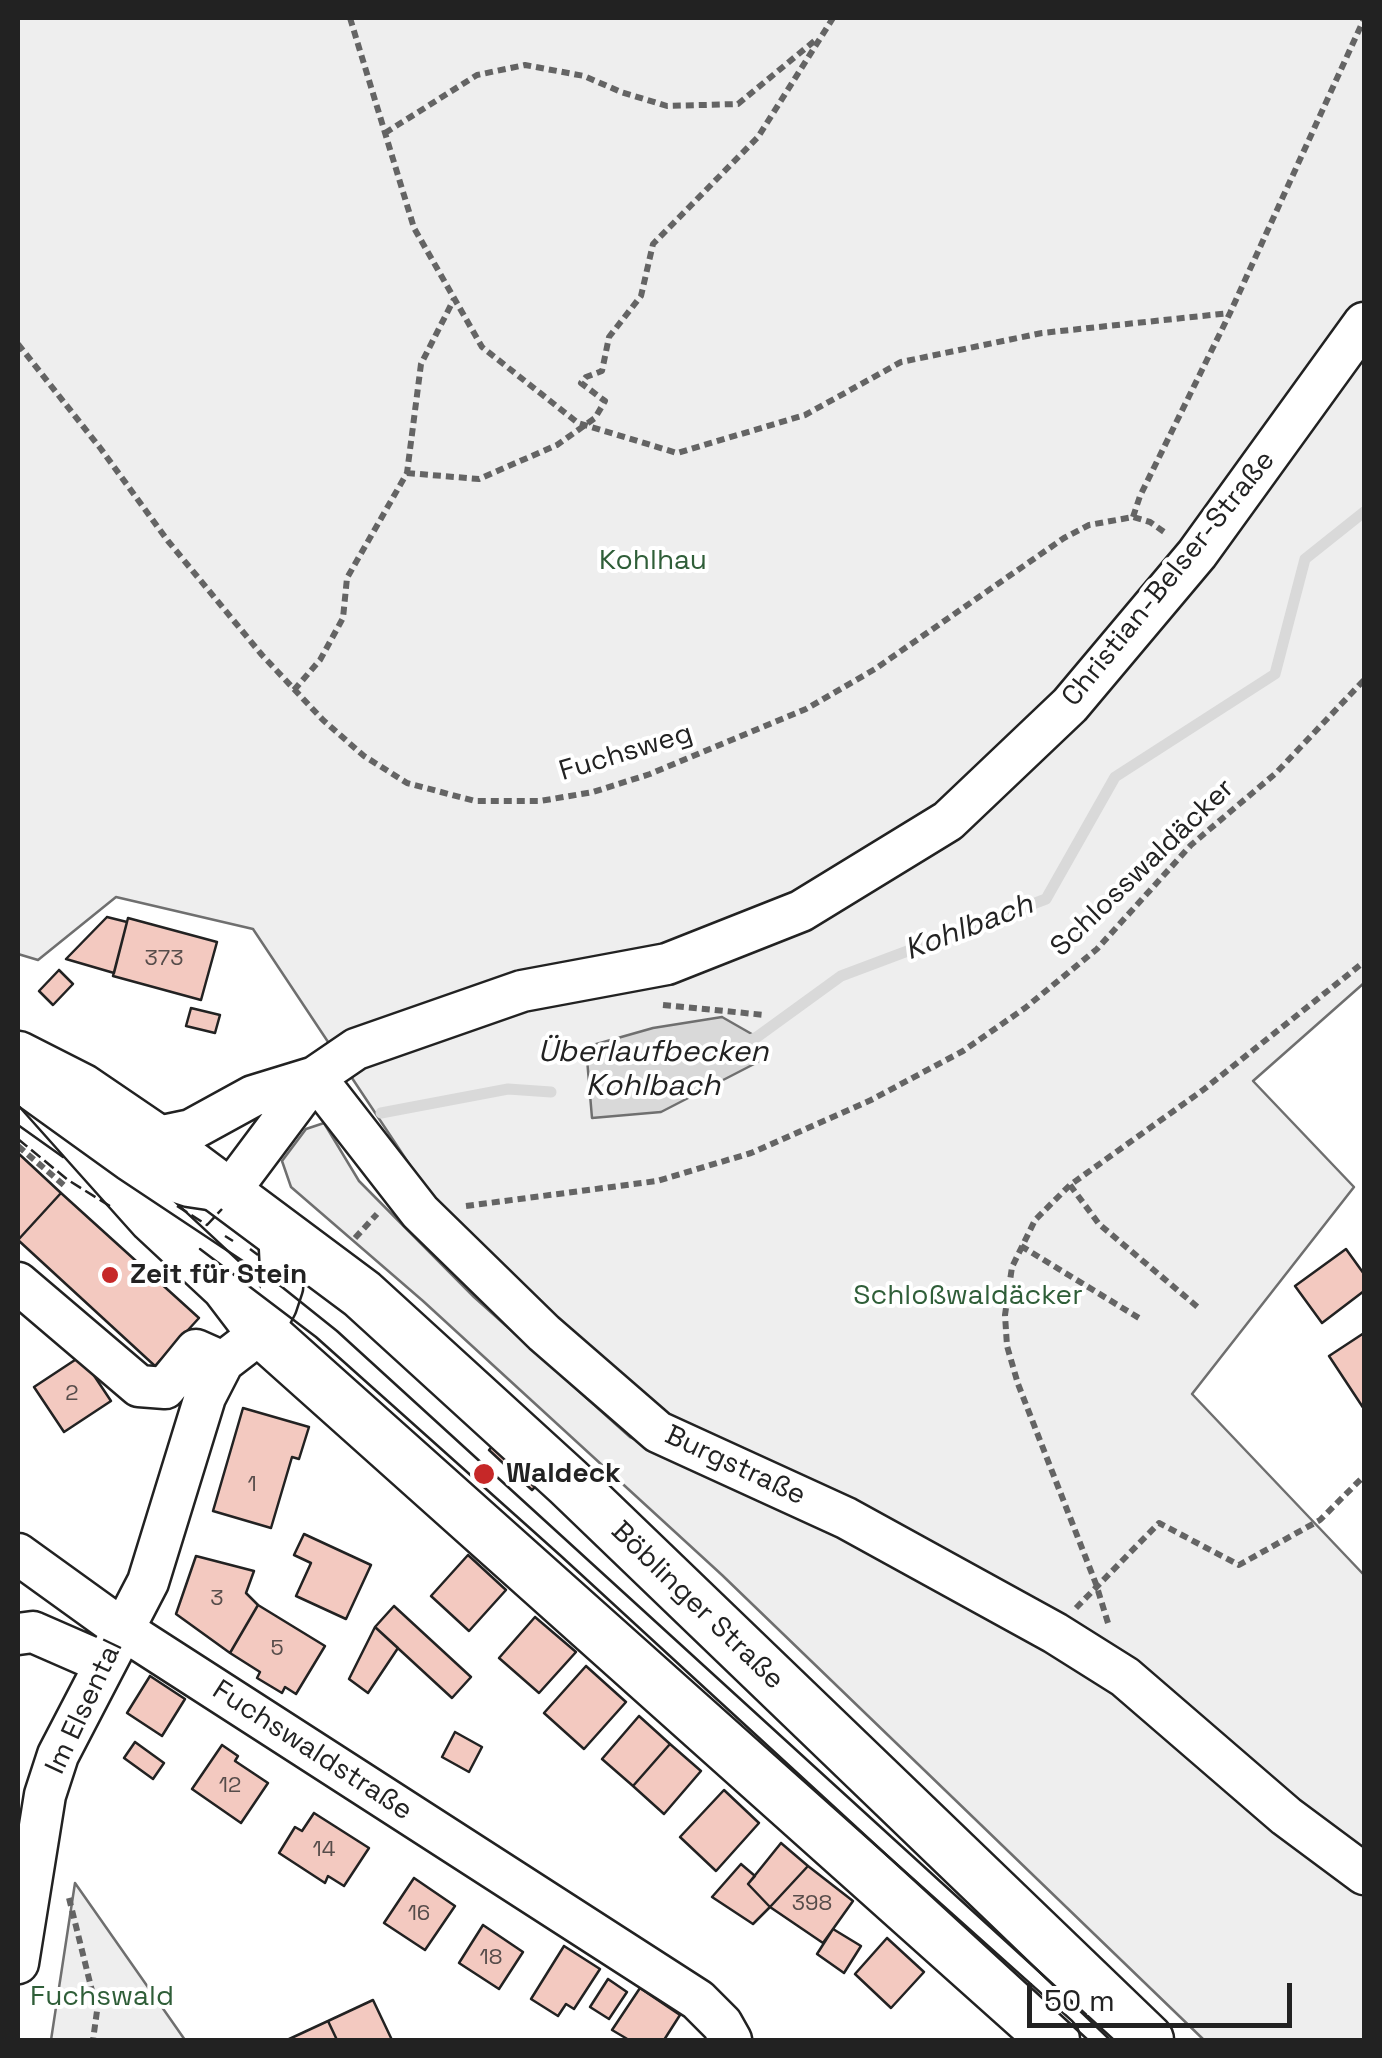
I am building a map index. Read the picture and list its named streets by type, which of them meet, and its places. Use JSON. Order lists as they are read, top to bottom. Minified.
{"streets":{"main road":["Böblinger Straße"],"street":["Christian-Belser-Straße","Burgstraße","Im Elsental","Fuchswaldstraße"],"path":["Fuchsweg","Schlosswaldäcker"]},"crossings":[["Christian-Belser-Straße","Burgstraße"],["Christian-Belser-Straße","Böblinger Straße"],["Schlosswaldäcker","Burgstraße"],["Im Elsental","Fuchswaldstraße"]],"water":["Kohlbach","Überlaufbecken Kohlbach"],"parks":["Kohlhau","Schloßwaldäcker","Fuchswald"],"places":["Zeit für Stein","Waldeck"],"house_numbers":["373","2","1","3","5","12","14","398","16","18"],"scale_bar":"50 m"}
